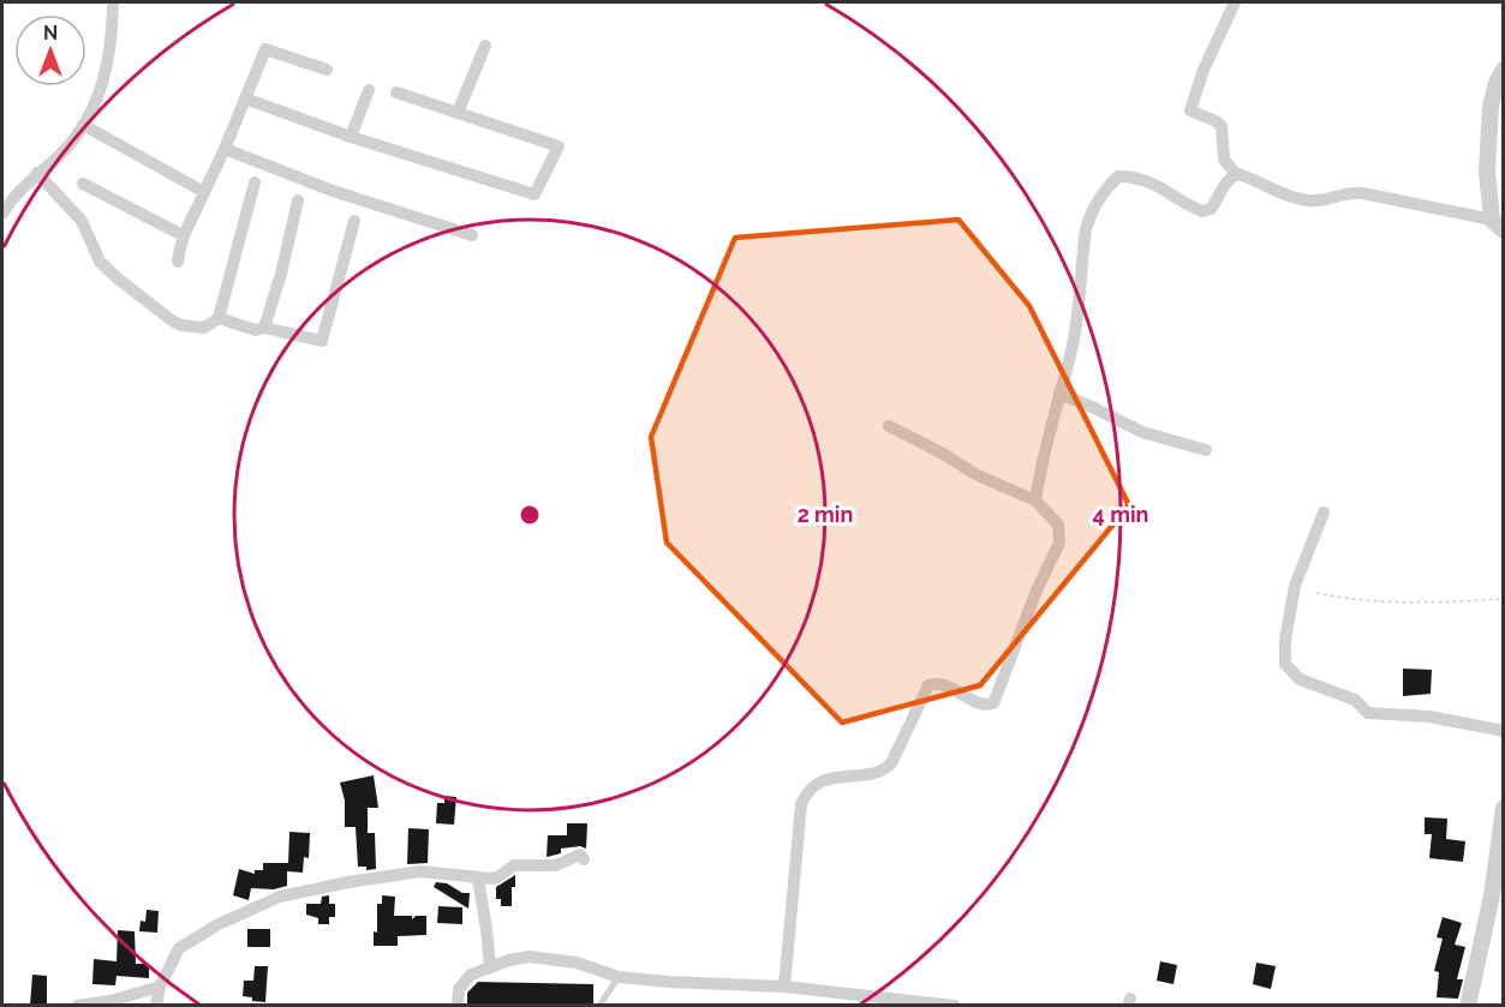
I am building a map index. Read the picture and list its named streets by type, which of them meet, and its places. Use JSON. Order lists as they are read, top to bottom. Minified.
{"north":"top","rings":["2 min","4 min"]}
